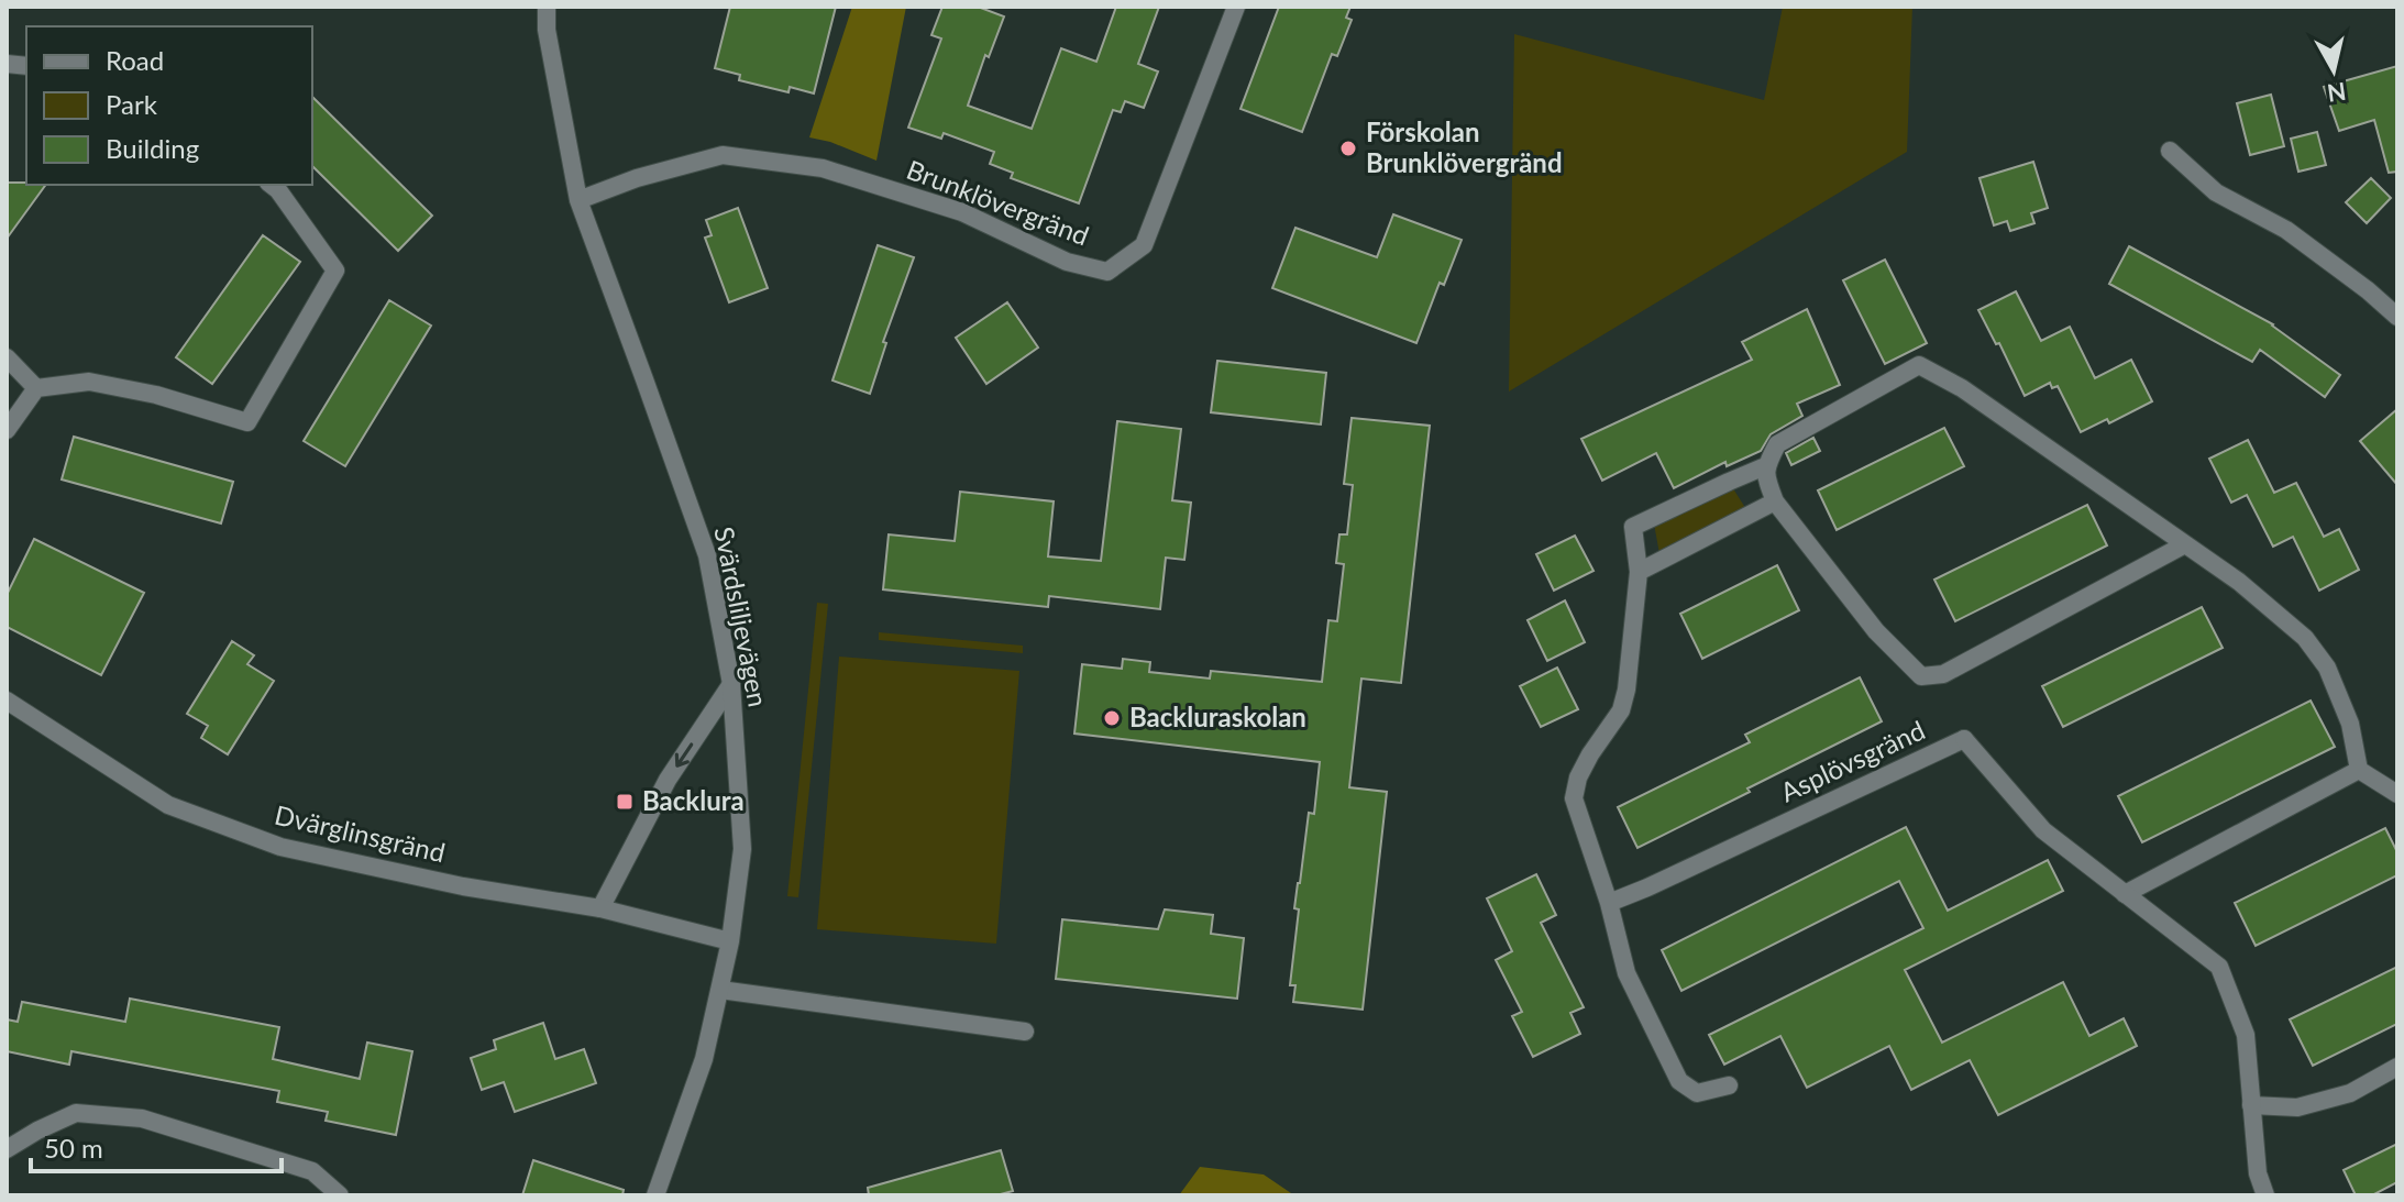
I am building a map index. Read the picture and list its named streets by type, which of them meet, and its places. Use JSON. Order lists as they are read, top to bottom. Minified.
{"streets":{"street":["Brunklövergränd","Svärdsliljevägen","Asplövsgränd","Dvärglinsgränd"]},"crossings":[["Brunklövergränd","Svärdsliljevägen"],["Svärdsliljevägen","Dvärglinsgränd"]],"places":{"other":["Förskolan Brunklövergränd","Backluraskolan"],"transit":["Backlura"]},"legend":["Road","Park","Building"],"scale_bar":"50 m","north":"bottom"}
